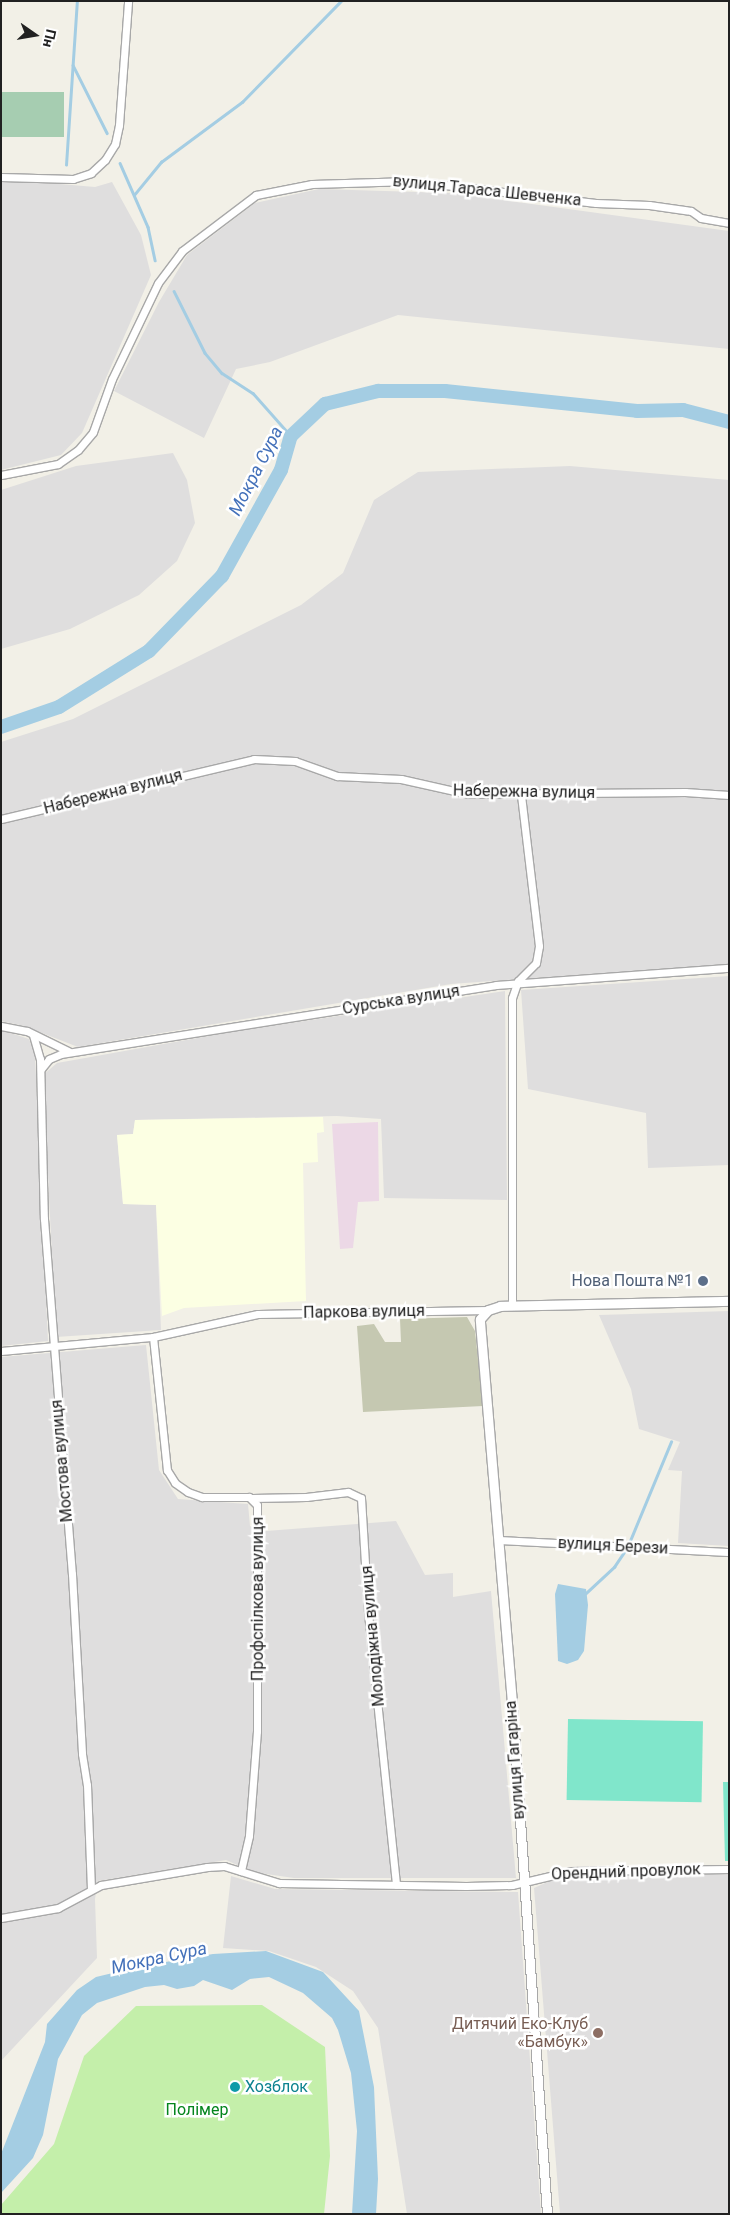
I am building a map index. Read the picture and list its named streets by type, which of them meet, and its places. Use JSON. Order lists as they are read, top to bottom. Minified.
{"streets":{"street":["вулиця Тараса Шевченка","Набережна вулиця","Сурська вулиця","Паркова вулиця","Мостова вулиця","вулиця Берези","Профспілкова вулиця","Молодіжна вулиця","вулиця Гагаріна","Орендний провулок"]},"crossings":[["Сурська вулиця","Мостова вулиця"],["Паркова вулиця","Мостова вулиця"],["Паркова вулиця","Профспілкова вулиця"],["Паркова вулиця","вулиця Гагаріна"],["вулиця Берези","вулиця Гагаріна"],["Профспілкова вулиця","Молодіжна вулиця"],["вулиця Гагаріна","Орендний провулок"]],"water":["Мокра Сура"],"parks":["Полімер"],"places":["Нова Пошта №1","Дитячий Еко-Клуб «Бамбук»","Хозблок"],"north":"right"}
